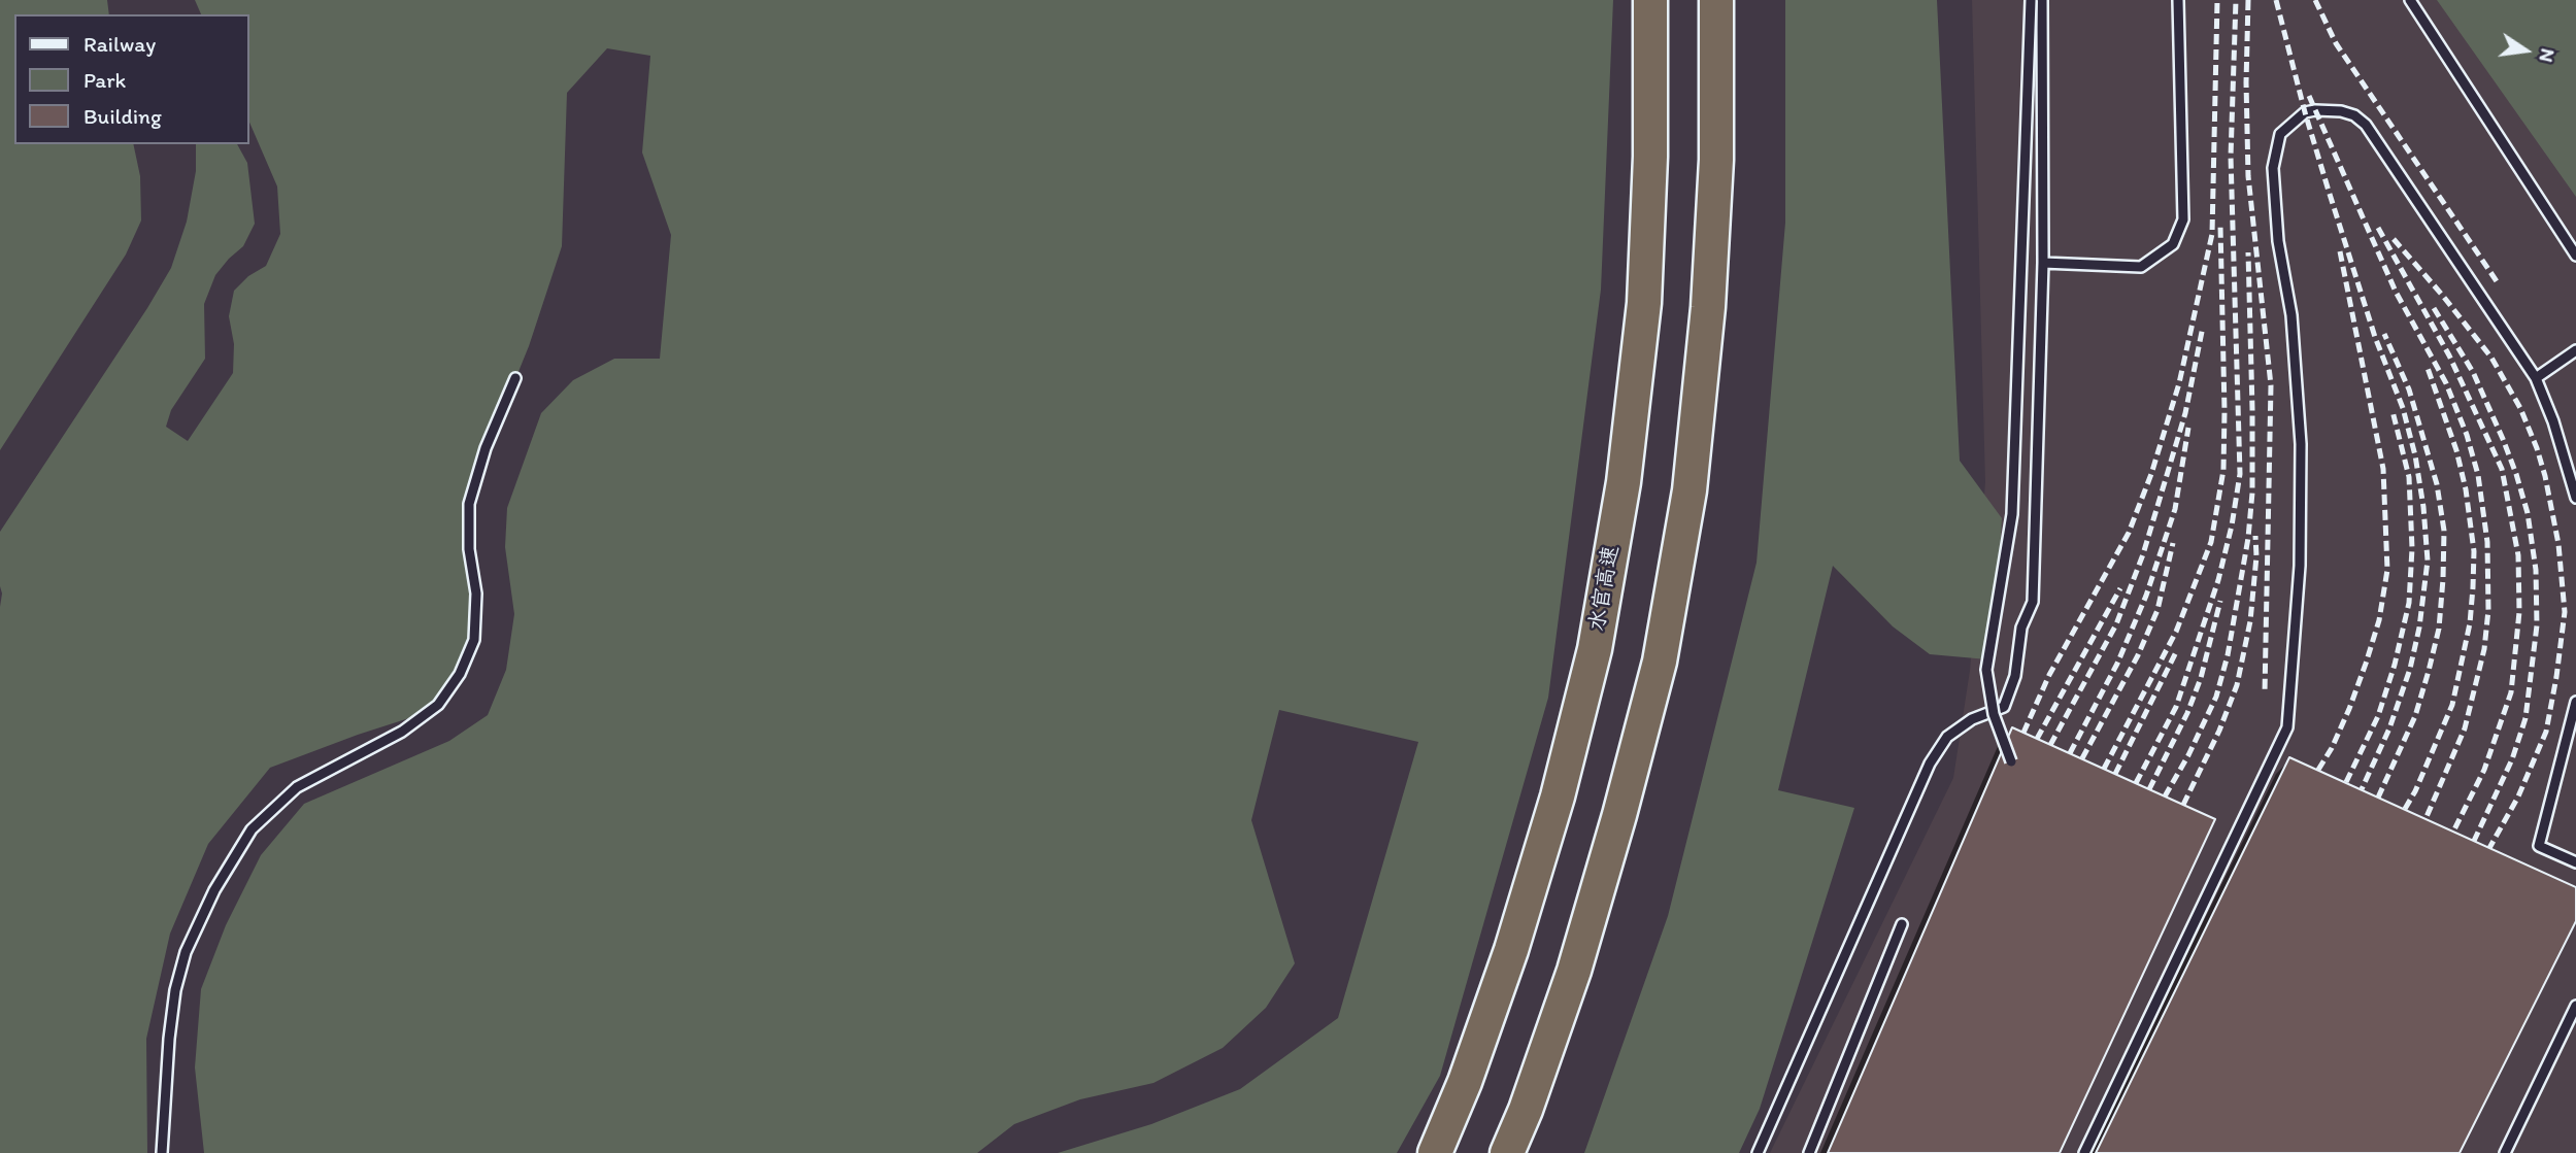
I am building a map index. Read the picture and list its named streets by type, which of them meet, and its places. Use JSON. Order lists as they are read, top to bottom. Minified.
{"streets":{"highway":["水官高速"]},"legend":["Railway","Park","Building"],"north":"right"}
